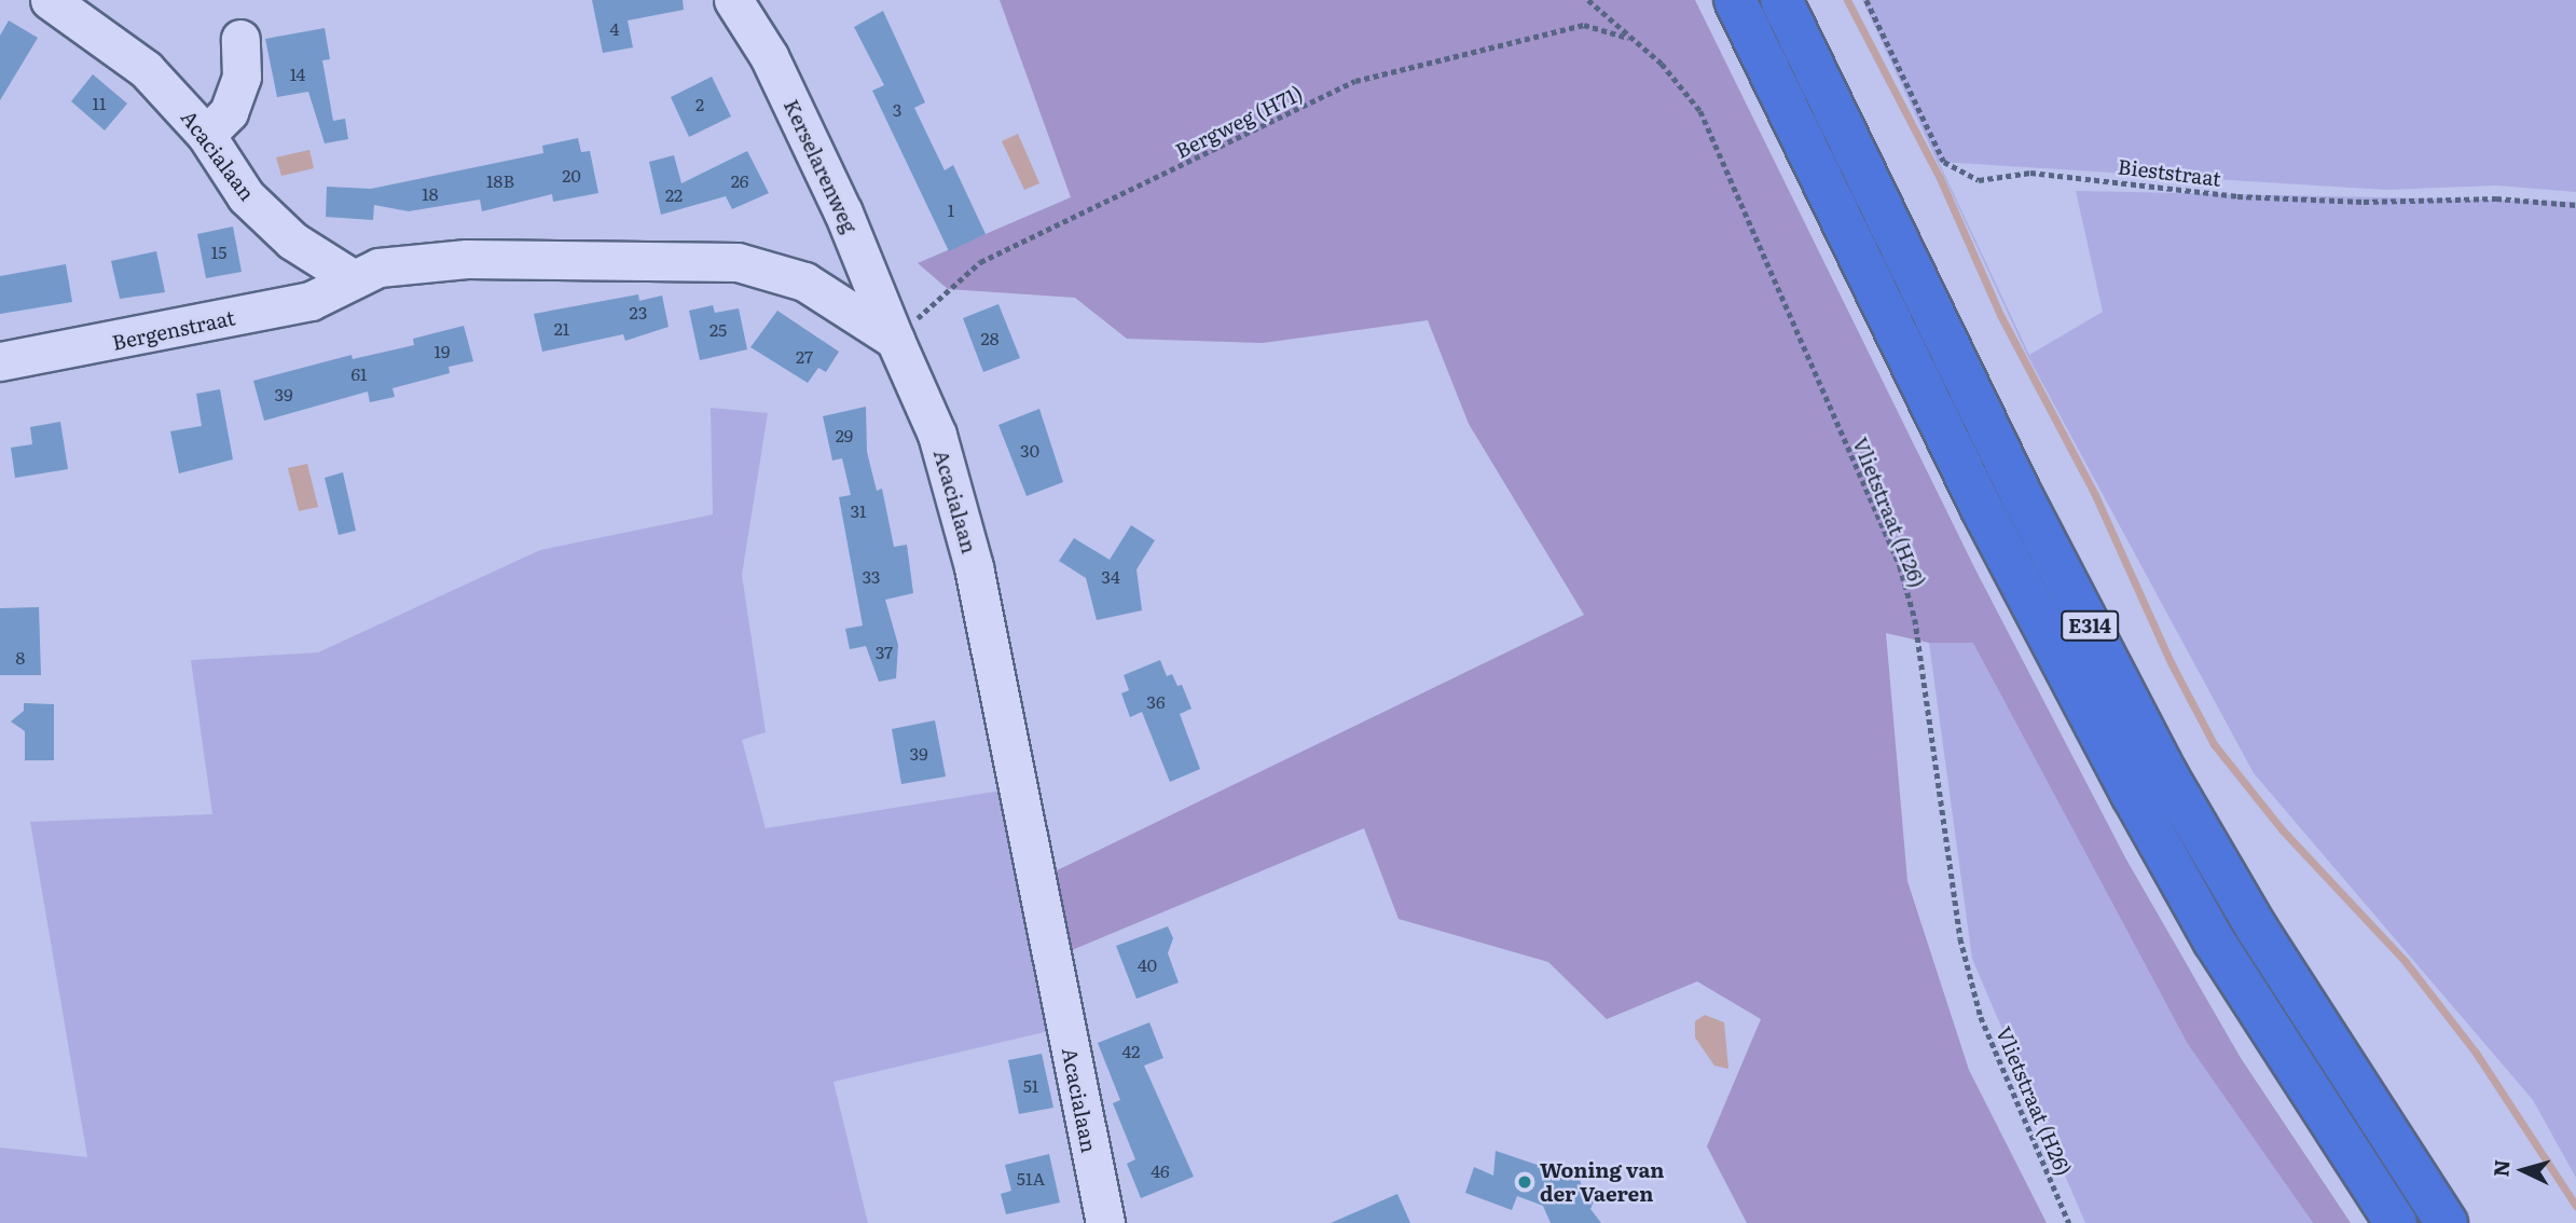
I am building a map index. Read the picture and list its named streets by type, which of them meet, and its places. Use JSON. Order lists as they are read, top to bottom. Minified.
{"streets":{"highway":["E314"],"street":["Acacialaan","Kerselarenweg","Bergenstraat"],"path":["Bergweg (H71)","Bieststraat","Vlietstraat (H26)"]},"crossings":[["Bergweg (H71)","Acacialaan"],["Bergweg (H71)","Kerselarenweg"],["Bergweg (H71)","Vlietstraat (H26)"],["Acacialaan","Kerselarenweg"],["Acacialaan","Bergenstraat"]],"places":["Woning van der Vaeren"],"house_numbers":["4","14","11","2","3","20","18B","26","18","22","1","15","23","21","25","28","19","27","61","39","29","30","31","33","34","37","8","36","39","40","42","51","46","51A"],"north":"left"}
